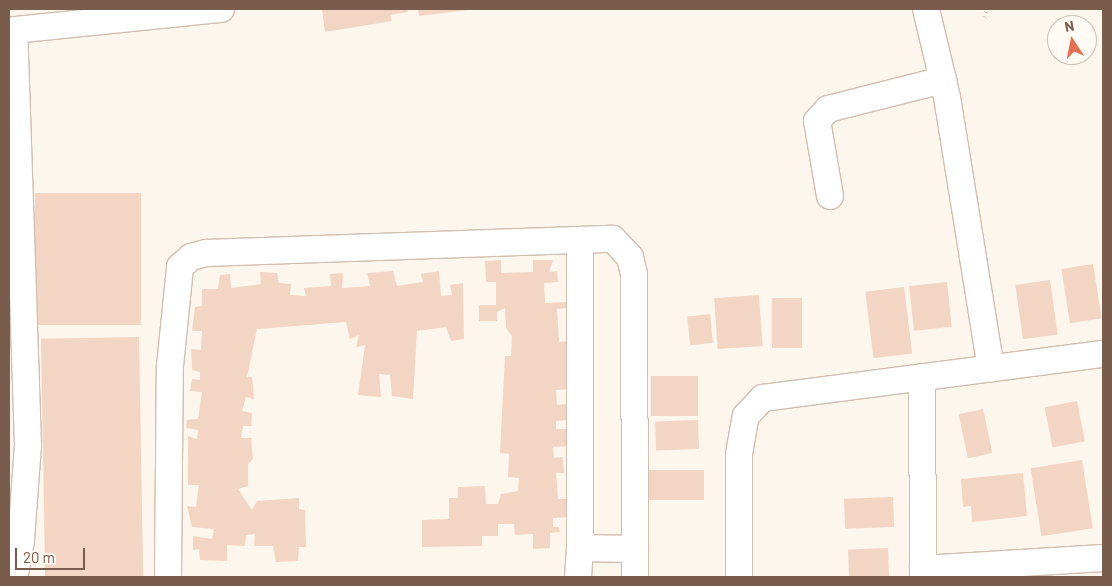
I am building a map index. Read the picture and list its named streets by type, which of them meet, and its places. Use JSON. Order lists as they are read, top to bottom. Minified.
{"scale_bar":"20 m","north":"top"}
